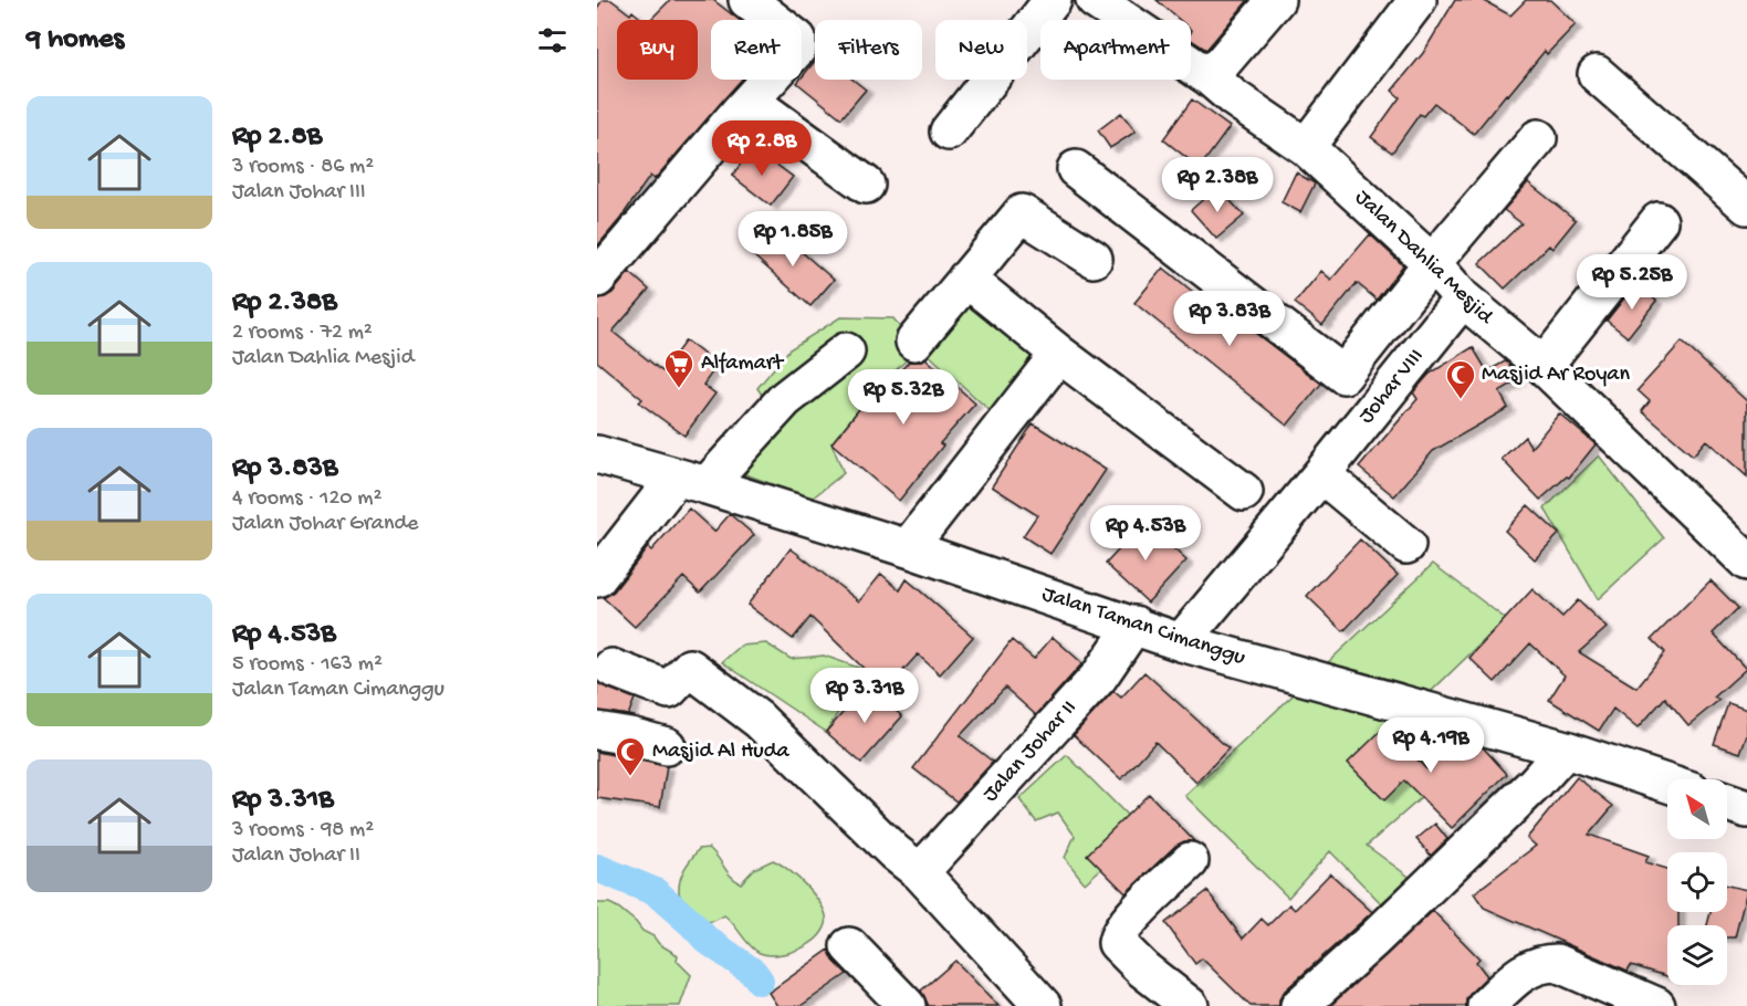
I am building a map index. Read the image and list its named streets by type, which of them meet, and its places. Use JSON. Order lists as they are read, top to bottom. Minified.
{"streets":{"street":["Jalan Dahlia Mesjid","Johar VIII","Jalan Taman Cimanggu","Jalan Johar II"]},"crossings":[["Jalan Dahlia Mesjid","Johar VIII"],["Johar VIII","Jalan Taman Cimanggu"],["Jalan Taman Cimanggu","Jalan Johar II"]],"places":{"supermarket":["Alfamart"],"mosque":["Masjid Ar Royan","Masjid Al Huda"]},"north":"top left","page":{"heading":"9 homes","chip":["Buy","Rent","Filters","New","Apartment"],"list":[{"name":"Rp 2.8B","note":"3 rooms · 86 m² · Jalan Johar III"},{"name":"Rp 2.38B","note":"2 rooms · 72 m² · Jalan Dahlia Mesjid"},{"name":"Rp 3.83B","note":"4 rooms · 120 m² · Jalan Johar Grande"},{"name":"Rp 4.53B","note":"5 rooms · 163 m² · Jalan Taman Cimanggu"},{"name":"Rp 3.31B","note":"3 rooms · 98 m² · Jalan Johar II"}],"price":["Rp 2.8B","Rp 2.38B","Rp 1.85B","Rp 5.25B","Rp 3.83B","Rp 5.32B","Rp 4.53B","Rp 3.31B","Rp 4.19B"]}}
